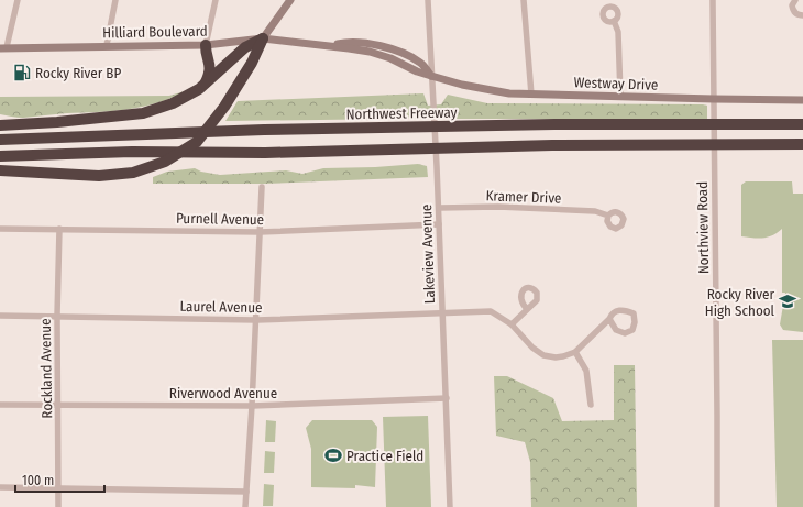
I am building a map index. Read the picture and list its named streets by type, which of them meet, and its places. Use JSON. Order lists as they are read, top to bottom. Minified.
{"streets":{"highway":["Northwest Freeway"],"main road":["Hilliard Boulevard","Westway Drive"],"street":["Kramer Drive","Purnell Avenue","Northview Road","Lakeview Avenue","Laurel Avenue","Rockland Avenue","Riverwood Avenue"]},"crossings":[["Hilliard Boulevard","Westway Drive"],["Westway Drive","Northview Road"],["Westway Drive","Lakeview Avenue"],["Kramer Drive","Lakeview Avenue"],["Purnell Avenue","Lakeview Avenue"],["Purnell Avenue","Rockland Avenue"],["Lakeview Avenue","Laurel Avenue"],["Lakeview Avenue","Riverwood Avenue"],["Laurel Avenue","Rockland Avenue"],["Rockland Avenue","Riverwood Avenue"]],"places":{"fuel station":["Rocky River BP"],"school or university":["Rocky River High School"],"sports":["Practice Field"]},"scale_bar":"100 m"}
